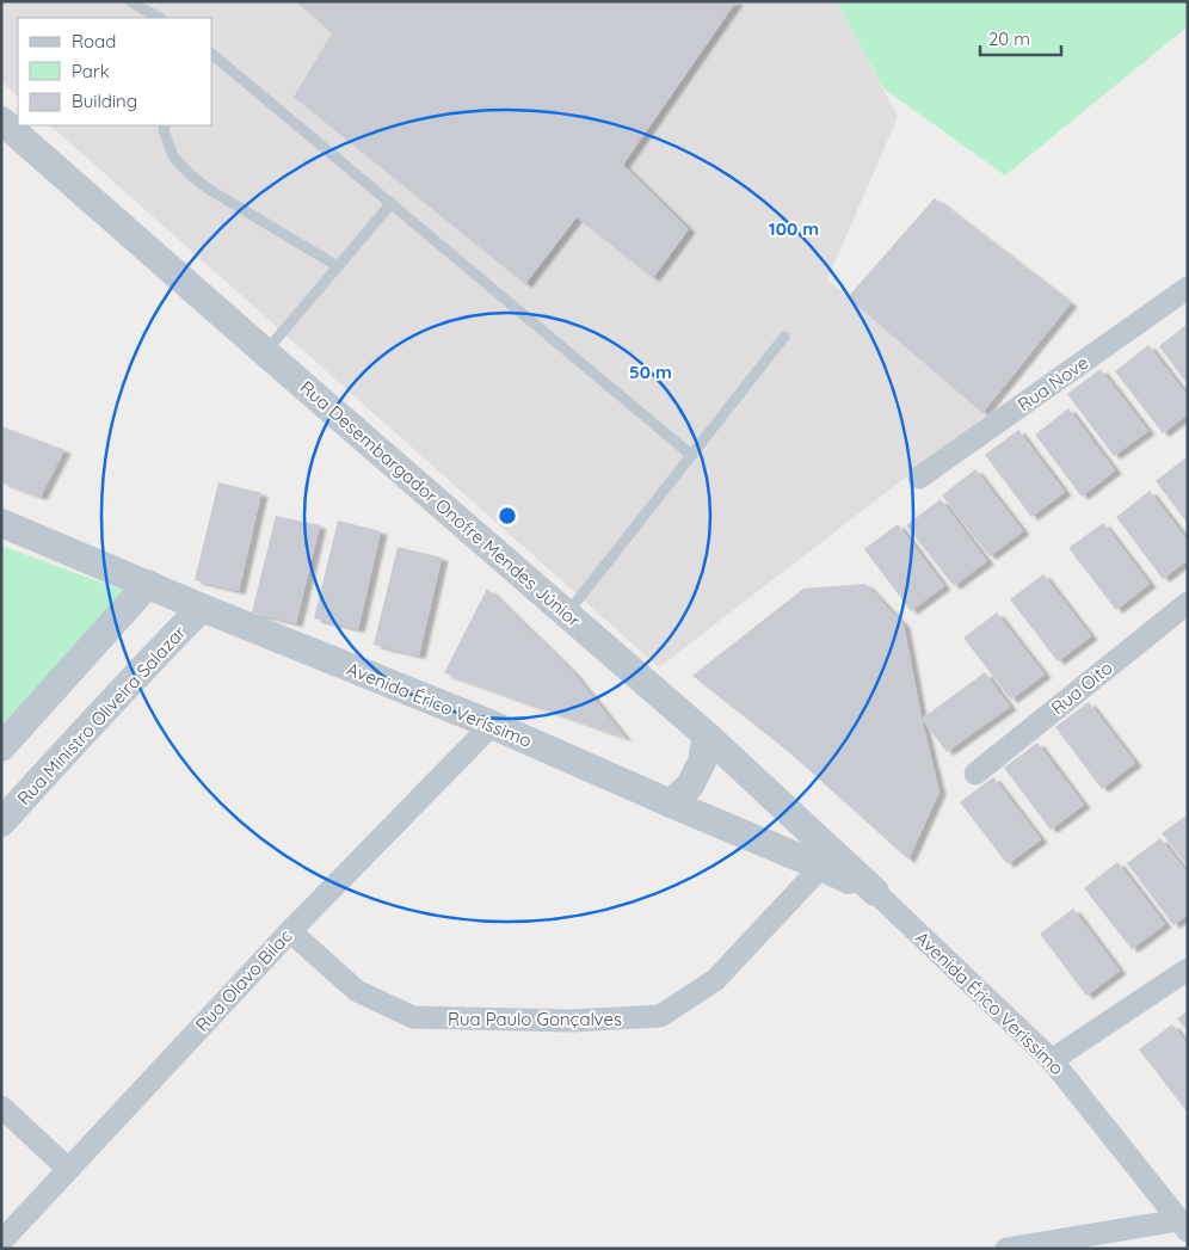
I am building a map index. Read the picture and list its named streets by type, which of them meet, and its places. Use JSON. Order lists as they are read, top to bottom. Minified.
{"streets":{"street":["Rua Nove","Rua Desembargador Onofre Mendes Júnior","Rua Oito","Avenida Érico Veríssimo","Rua Ministro Oliveira Salazar","Rua Olavo Bilac","Avenida Érico Verissimo","Rua Paulo Gonçalves"]},"crossings":[["Rua Desembargador Onofre Mendes Júnior","Avenida Érico Veríssimo"],["Rua Desembargador Onofre Mendes Júnior","Avenida Érico Verissimo"],["Avenida Érico Veríssimo","Rua Ministro Oliveira Salazar"],["Avenida Érico Veríssimo","Rua Olavo Bilac"],["Avenida Érico Veríssimo","Avenida Érico Verissimo"],["Avenida Érico Veríssimo","Rua Paulo Gonçalves"],["Rua Olavo Bilac","Rua Paulo Gonçalves"]],"legend":["Road","Park","Building"],"scale_bar":"20 m","rings":["100 m","50 m"]}
